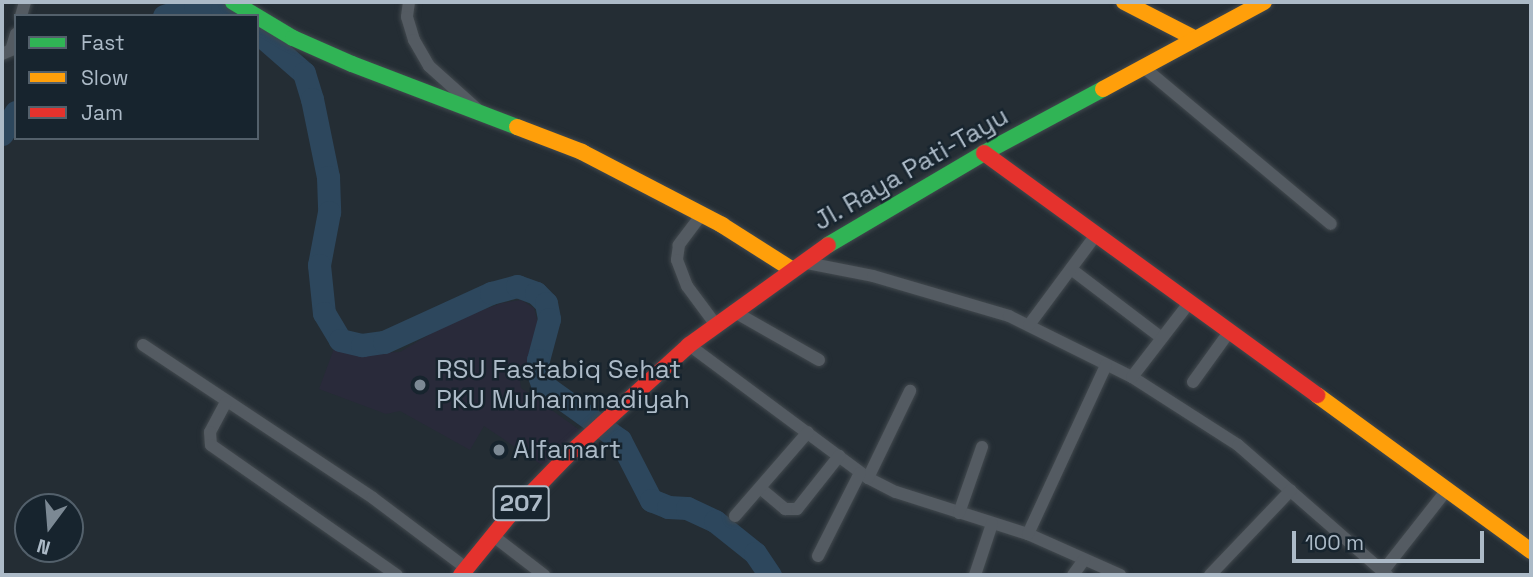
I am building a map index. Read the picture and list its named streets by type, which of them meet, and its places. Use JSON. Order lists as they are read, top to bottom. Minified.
{"streets":{"street":["Jl. Raya Pati-Tayu","207"]},"crossings":[["Jl. Raya Pati-Tayu","207"]],"places":["RSU Fastabiq Sehat PKU Muhammadiyah","Alfamart"],"legend":["Fast","Slow","Jam"],"scale_bar":"100 m","north":"bottom"}
